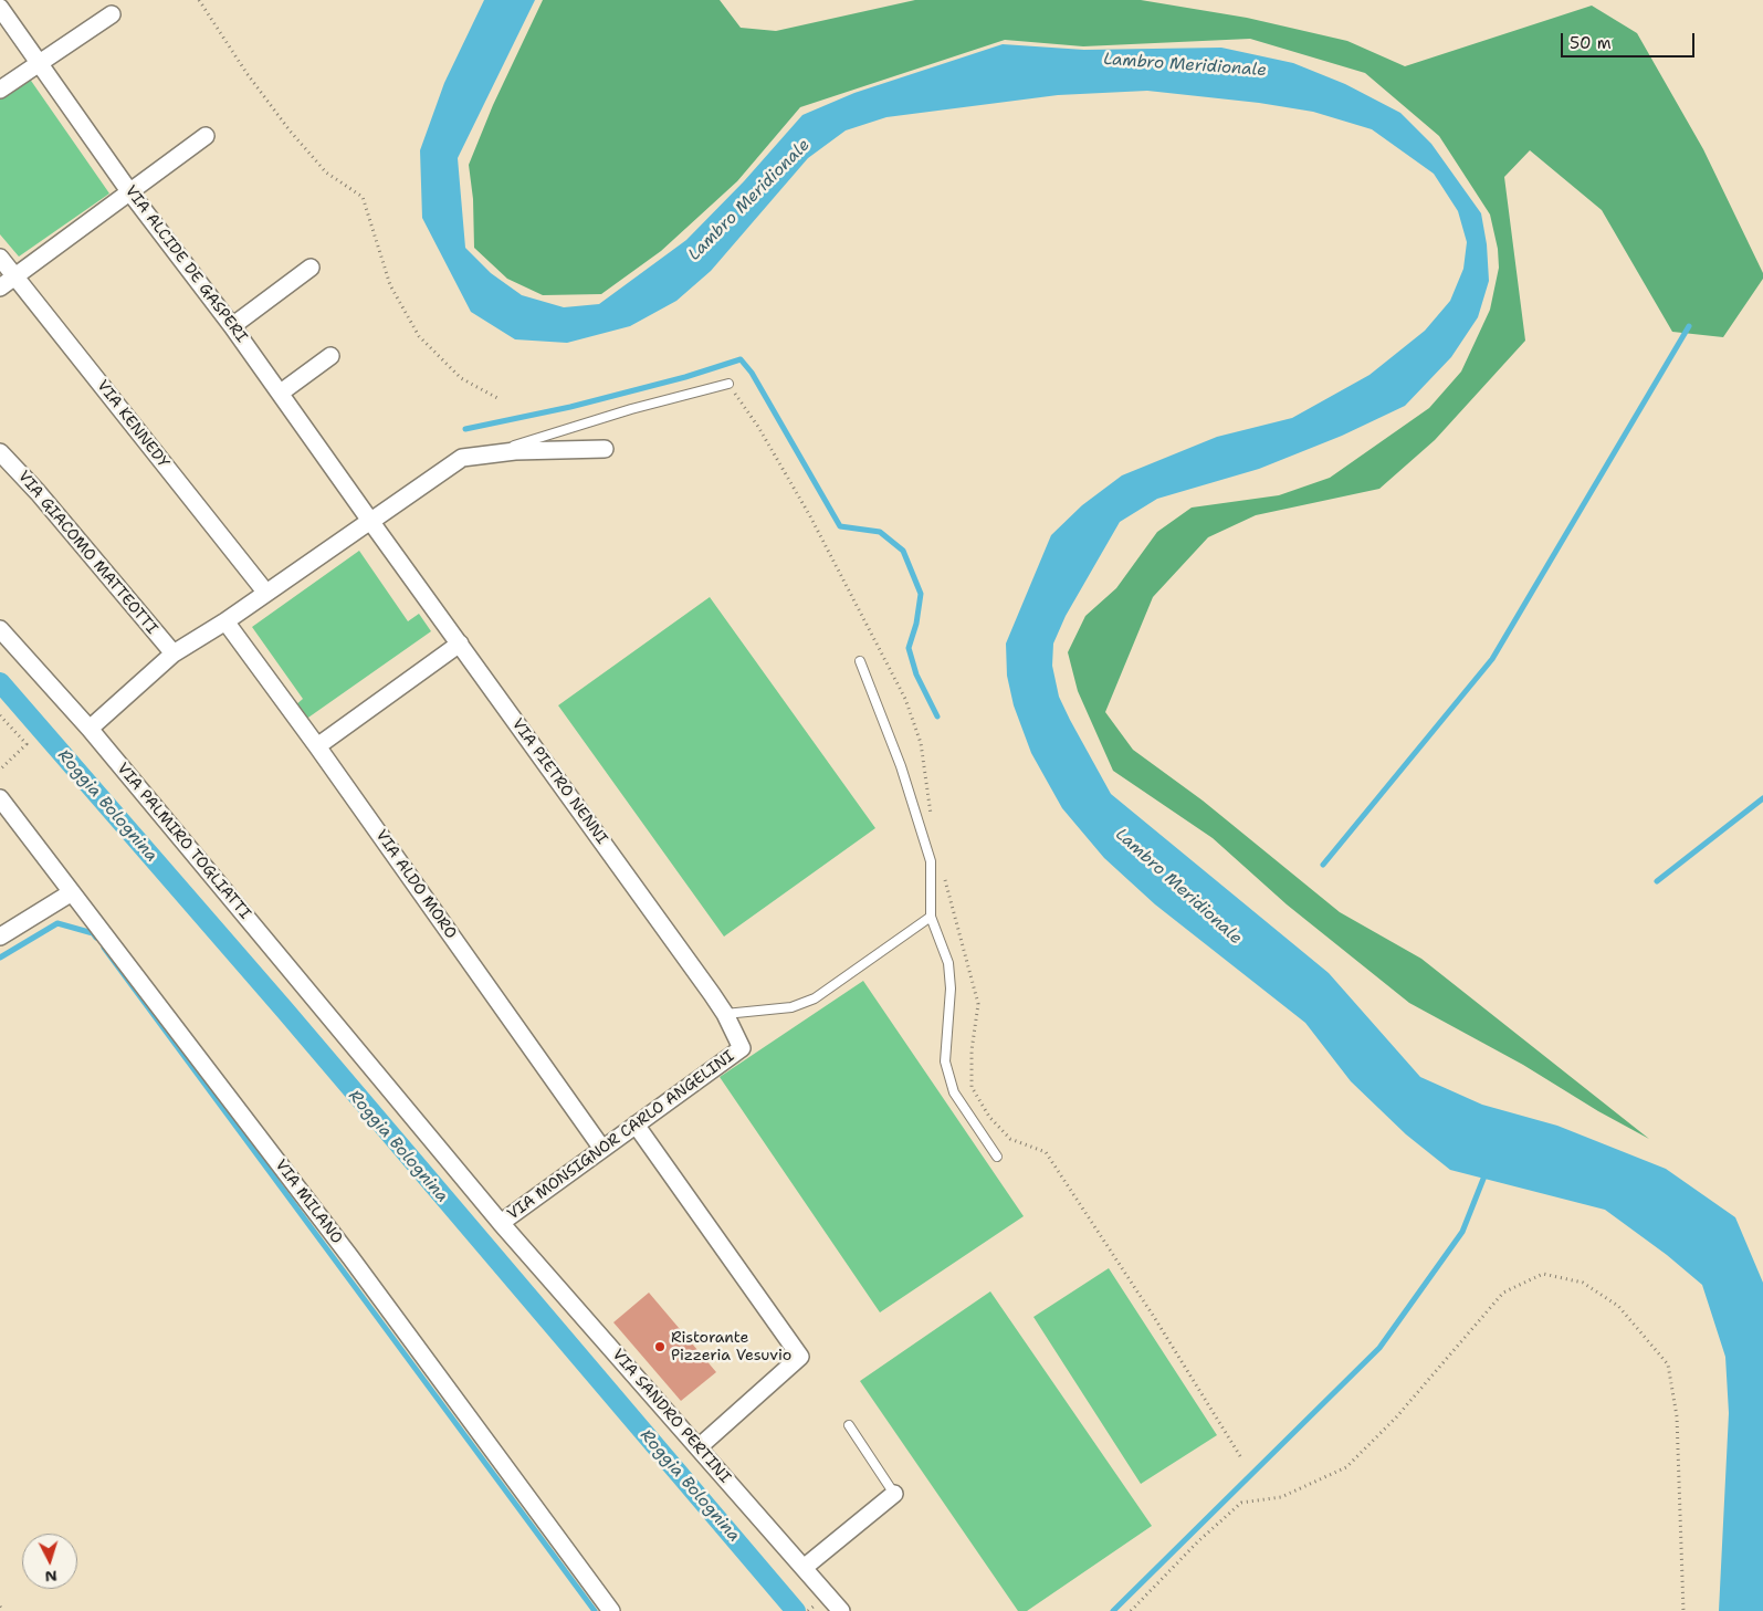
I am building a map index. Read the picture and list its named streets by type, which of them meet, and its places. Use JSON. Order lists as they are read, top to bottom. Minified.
{"streets":{"street":["VIA ALCIDE DE GASPERI","VIA KENNEDY","VIA GIACOMO MATTEOTTI","VIA PIETRO NENNI","VIA PALMIRO TOGLIATTI","VIA ALDO MORO","VIA MONSIGNOR CARLO ANGELINI","VIA MILANO","VIA SANDRO PERTINI"]},"crossings":[["VIA ALCIDE DE GASPERI","VIA PIETRO NENNI"],["VIA PIETRO NENNI","VIA MONSIGNOR CARLO ANGELINI"],["VIA PALMIRO TOGLIATTI","VIA MONSIGNOR CARLO ANGELINI"],["VIA PALMIRO TOGLIATTI","VIA SANDRO PERTINI"],["VIA ALDO MORO","VIA MONSIGNOR CARLO ANGELINI"],["VIA MONSIGNOR CARLO ANGELINI","VIA SANDRO PERTINI"]],"water":["Lambro Meridionale","Roggia Bolognina"],"places":["Ristorante Pizzeria Vesuvio"],"scale_bar":"50 m","north":"bottom"}
